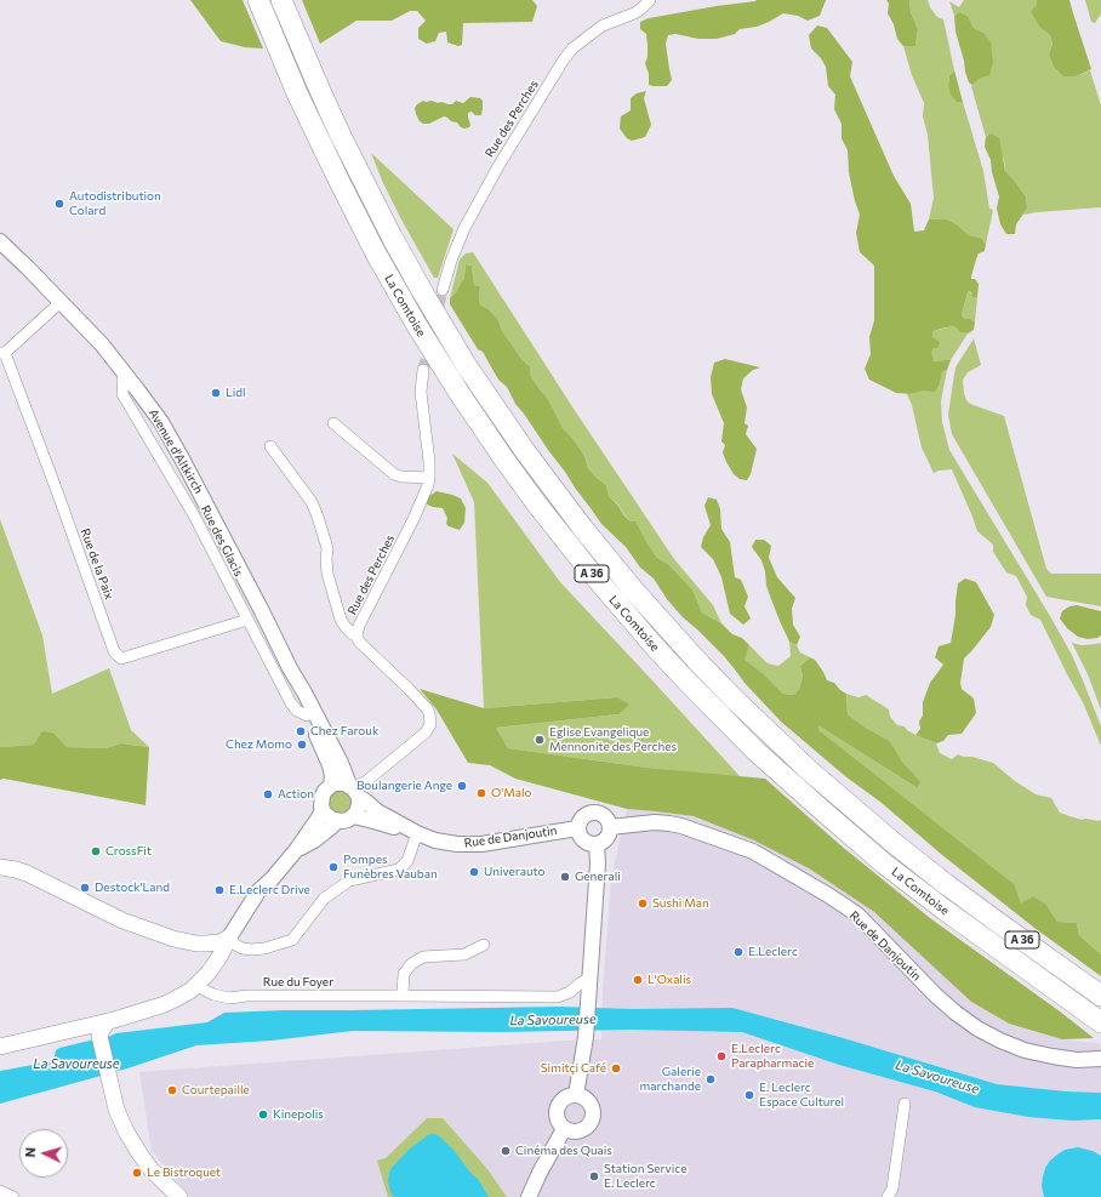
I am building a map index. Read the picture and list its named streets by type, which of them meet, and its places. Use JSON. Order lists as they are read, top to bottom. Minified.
{"streets":{"highway":["La Comtoise","A 36"],"street":["Rue des Perches","Avenue d'Altkirch","Rue des Glacis","Rue de la Paix","Rue de Danjoutin","Rue du Foyer"]},"crossings":[["Avenue d'Altkirch","Rue des Glacis"],["Avenue d'Altkirch","Rue de la Paix"],["Avenue d'Altkirch","Rue de Danjoutin"],["Rue des Glacis","Rue de la Paix"]],"water":["La Savoureuse"],"places":["Autodistribution Colard","Lidl","Chez Farouk","Eglise Evangelique Mennonite des Perches","Chez Momo","Boulangerie Ange","O'Malo","Action","CrossFit","Pompes Funèbres Vauban","Univerauto","Generali","Destock'Land","E.Leclerc Drive","Sushi Man","E.Leclerc","L'Oxalis","E.Leclerc Parapharmacie","Simitçi Café","Galerie marchande","Courtepaille","E. Leclerc Espace Culturel","Kinepolis","Cinéma des Quais","Le Bistroquet","Station Service E. Leclerc"],"north":"left"}
